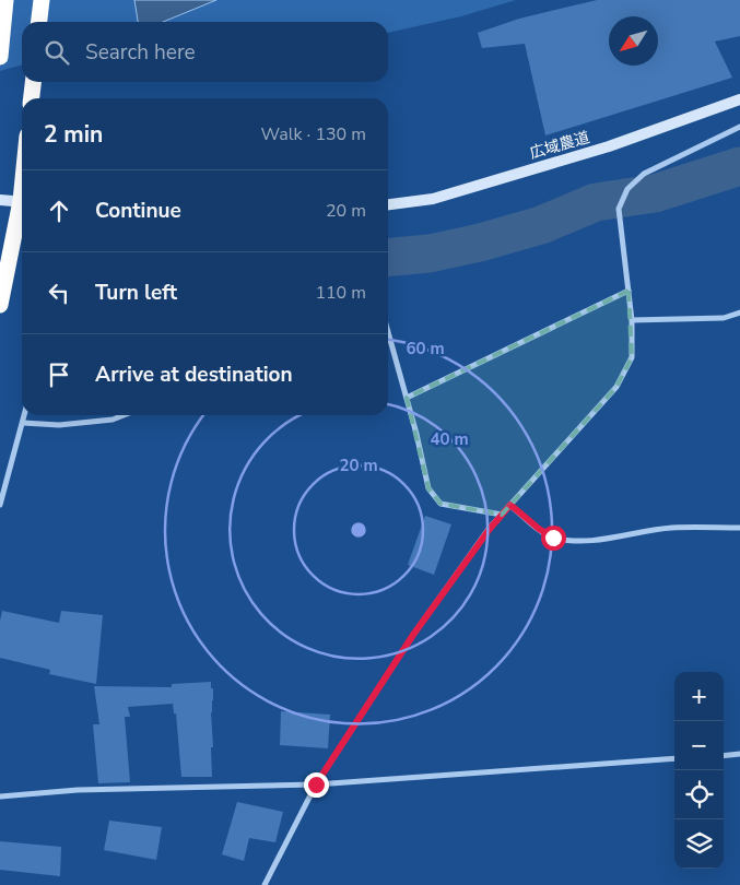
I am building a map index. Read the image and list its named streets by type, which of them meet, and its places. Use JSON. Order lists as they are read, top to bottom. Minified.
{"streets":{"street":["広域農道"]},"north":"bottom left","page":{"search":"Search here","heading":["2 min","Walk · 130 m"],"list":[["Continue","20 m"],["Turn left","110 m"],"Arrive at destination"],"map_buttons":["+","−"]},"rings":["60 m","40 m","20 m"]}
